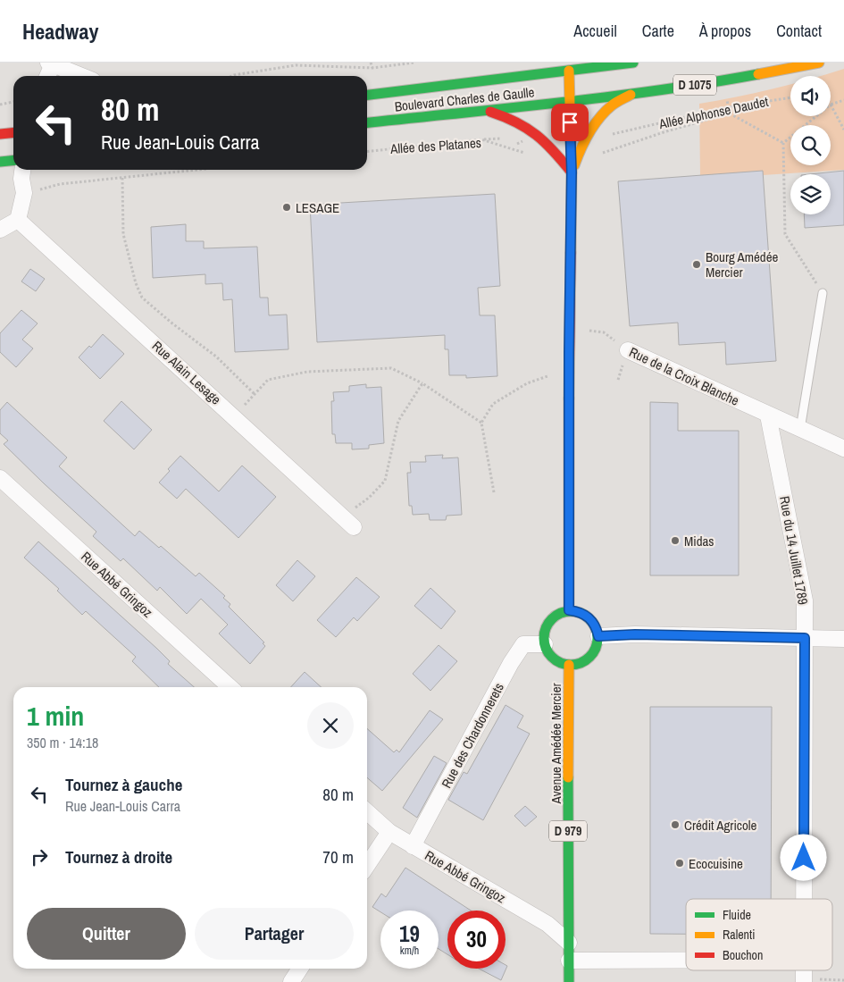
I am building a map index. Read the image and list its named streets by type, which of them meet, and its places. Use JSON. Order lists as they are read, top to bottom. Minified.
{"streets":{"main road":["D 1075","Boulevard Charles de Gaulle","Avenue Amédée Mercier","D 979"],"street":["Rue Alain Lesage","Rue de la Croix Blanche","Rue du 14 Juillet 1789","Rue Abbé Gringoz","Rue des Chardonnerets"],"path":["Allée Alphonse Daudet","Allée des Platanes"]},"crossings":[["D 1075","Boulevard Charles de Gaulle"],["Rue de la Croix Blanche","Rue du 14 Juillet 1789"],["Rue Abbé Gringoz","Rue des Chardonnerets"],["Rue Abbé Gringoz","Avenue Amédée Mercier"],["Rue des Chardonnerets","Avenue Amédée Mercier"]],"places":["LESAGE","Bourg Amédée Mercier","Midas","Crédit Agricole","Ecocuisine"],"legend":["Fluide","Ralenti","Bouchon"],"page":{"header":"Headway","nav":["Accueil","Carte","À propos","Contact"],"turn":["80 m","Rue Jean-Louis Carra"],"heading":["1 min","350 m · 14:18"],"list":[{"name":"Tournez à gauche","note":"Rue Jean-Louis Carra","value":"80 m"},{"name":"Tournez à droite","value":"70 m"}],"buttons":["Quitter","Partager"],"speed":"19 km/h","limit":"30"}}
